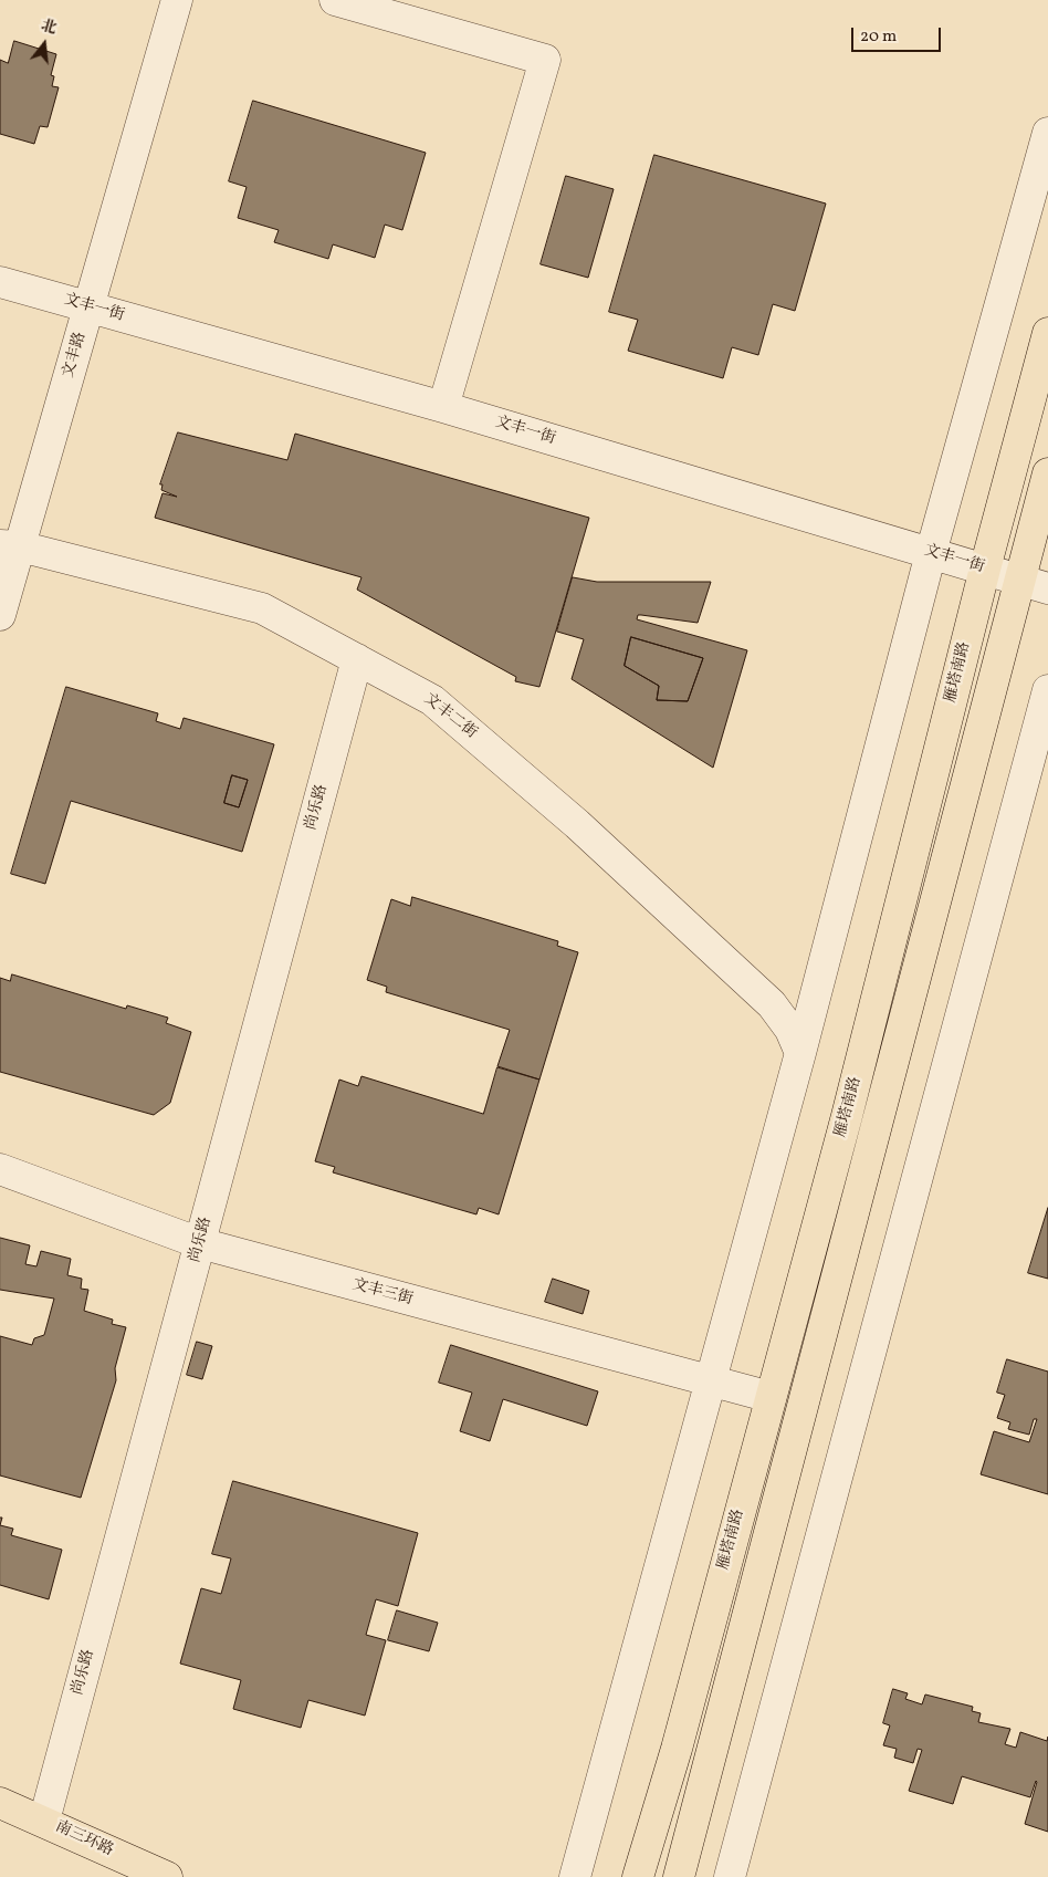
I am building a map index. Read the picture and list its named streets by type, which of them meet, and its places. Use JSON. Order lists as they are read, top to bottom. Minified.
{"streets":{"main road":["雁塔南路","南三环路"],"street":["文丰一街","文丰路","文丰二街","尚乐路","文丰三街"]},"crossings":[["文丰一街","文丰路"],["文丰一街","雁塔南路"],["文丰路","文丰二街"],["雁塔南路","文丰三街"],["文丰二街","尚乐路"],["尚乐路","文丰三街"],["尚乐路","南三环路"]],"scale_bar":"20 m","north":"top"}
